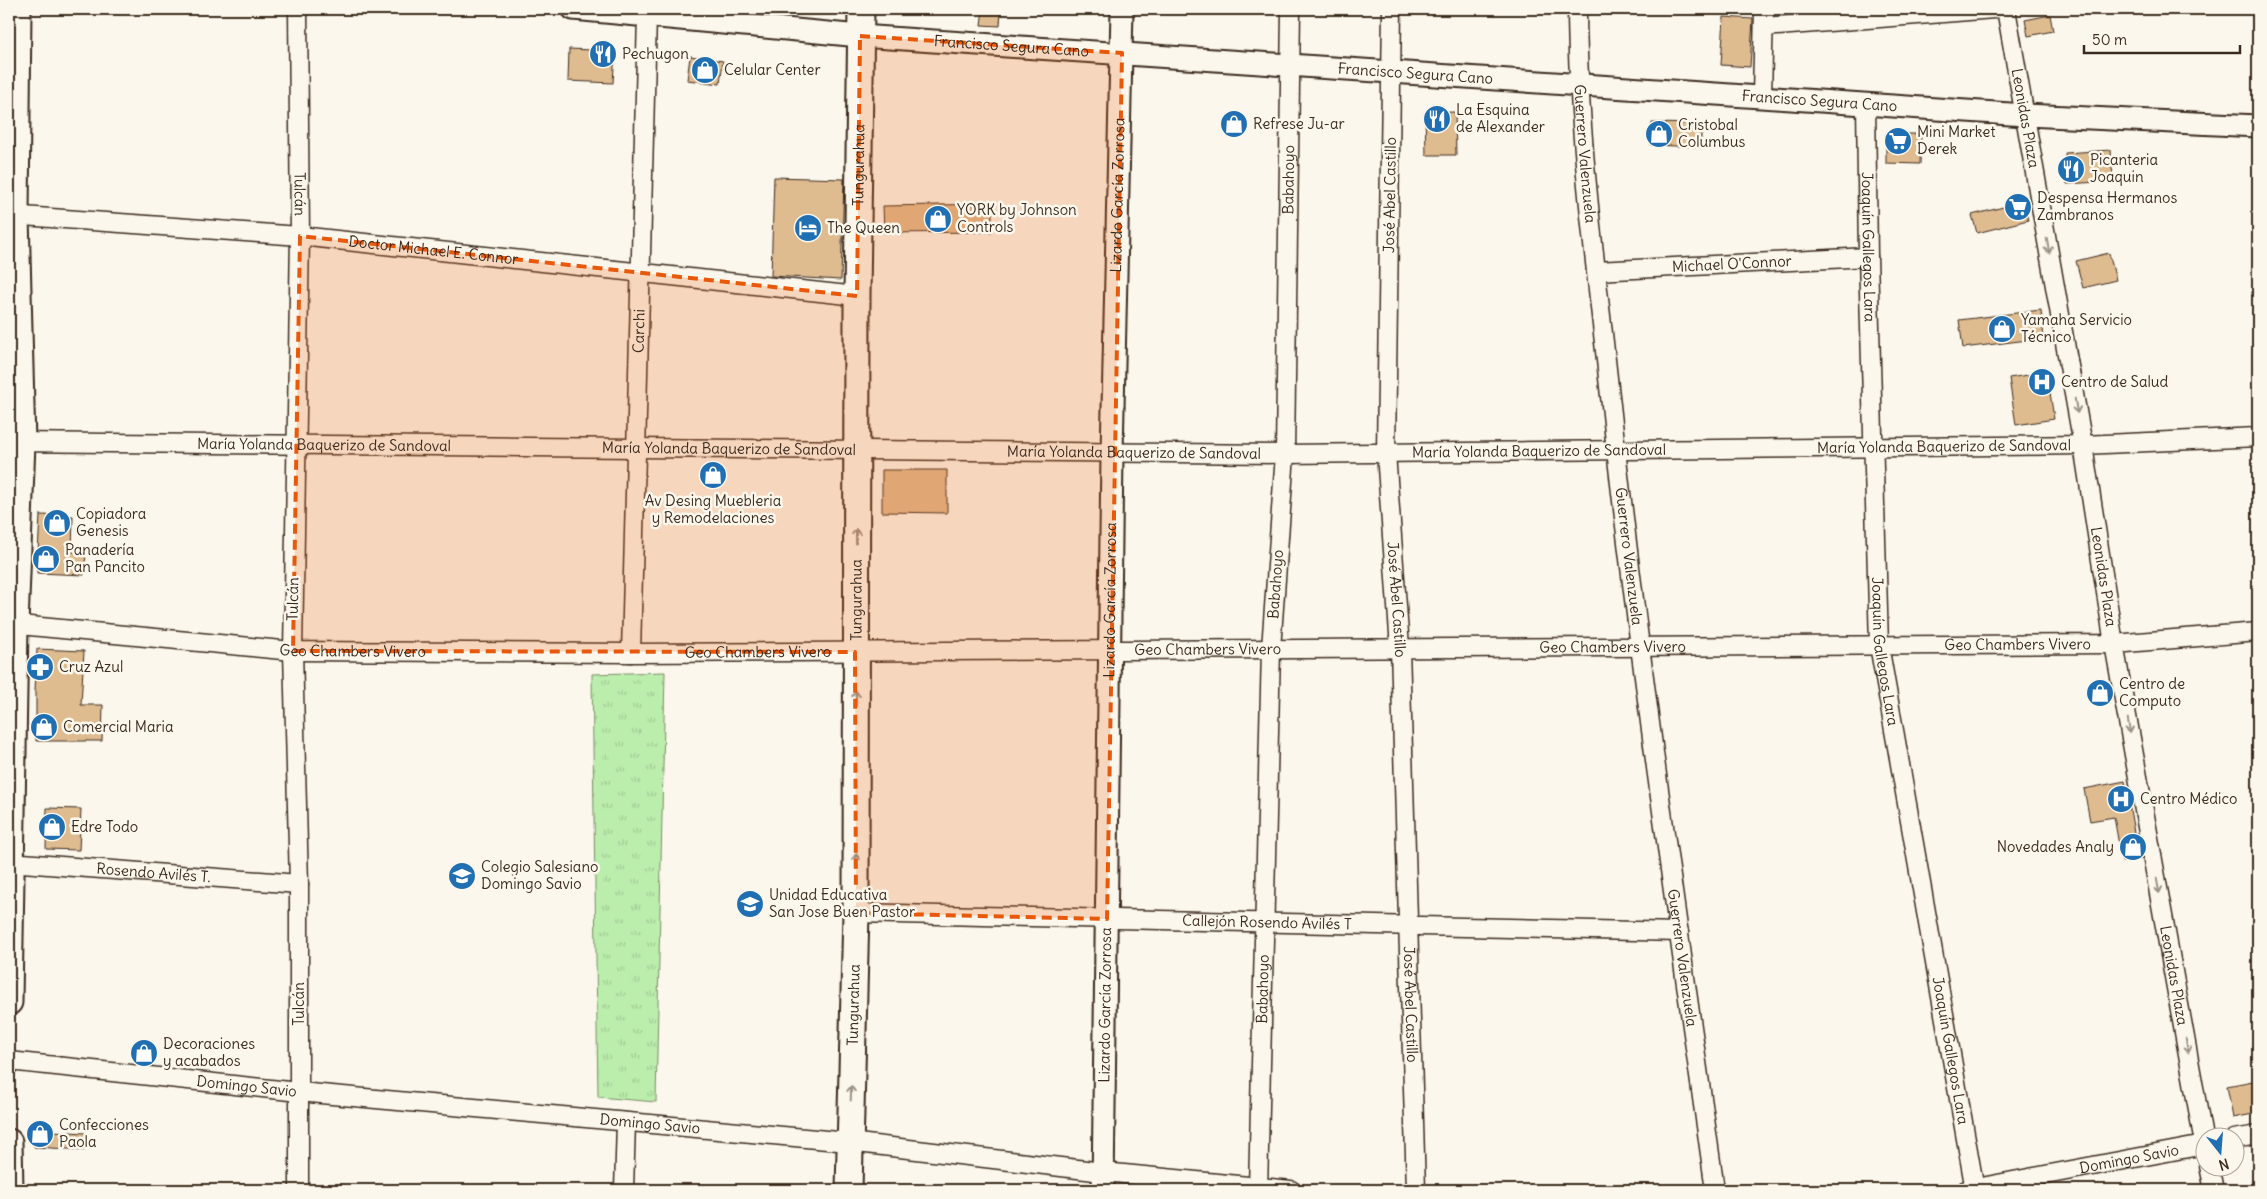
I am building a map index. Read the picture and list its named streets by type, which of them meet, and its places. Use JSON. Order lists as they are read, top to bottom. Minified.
{"streets":{"main road":["Tungurahua"],"street":["Francisco Segura Cano","Leonidas Plaza","Guerrero Valenzuela","Babahoyo","Tulcán","Lizardo García Zorrosa","José Abel Castillo","Joaquín Gallegos Lara","Doctor Michael E. Connor","Michael O'Connor","Carchi","María Yolanda Baquerizo de Sandoval","Geo Chambers Vivero","Rosendo Avilés T.","Callejón Rosendo Avilés T","Domingo Savio"]},"crossings":[["Francisco Segura Cano","Leonidas Plaza"],["Francisco Segura Cano","Guerrero Valenzuela"],["Francisco Segura Cano","Tungurahua"],["Francisco Segura Cano","Babahoyo"],["Francisco Segura Cano","Lizardo García Zorrosa"],["Francisco Segura Cano","José Abel Castillo"],["Francisco Segura Cano","Joaquín Gallegos Lara"],["Francisco Segura Cano","Carchi"],["Leonidas Plaza","María Yolanda Baquerizo de Sandoval"],["Leonidas Plaza","Geo Chambers Vivero"],["Guerrero Valenzuela","Michael O'Connor"],["Guerrero Valenzuela","María Yolanda Baquerizo de Sandoval"],["Guerrero Valenzuela","Geo Chambers Vivero"],["Guerrero Valenzuela","Callejón Rosendo Avilés T"],["Tungurahua","Doctor Michael E. Connor"],["Tungurahua","María Yolanda Baquerizo de Sandoval"],["Tungurahua","Geo Chambers Vivero"],["Tungurahua","Callejón Rosendo Avilés T"],["Tungurahua","Domingo Savio"],["Babahoyo","María Yolanda Baquerizo de Sandoval"],["Babahoyo","Geo Chambers Vivero"],["Babahoyo","Callejón Rosendo Avilés T"],["Babahoyo","Domingo Savio"],["Tulcán","Doctor Michael E. Connor"],["Tulcán","María Yolanda Baquerizo de Sandoval"],["Tulcán","Geo Chambers Vivero"],["Tulcán","Rosendo Avilés T."],["Tulcán","Domingo Savio"],["Lizardo García Zorrosa","María Yolanda Baquerizo de Sandoval"],["Lizardo García Zorrosa","Geo Chambers Vivero"],["Lizardo García Zorrosa","Callejón Rosendo Avilés T"],["Lizardo García Zorrosa","Domingo Savio"],["José Abel Castillo","María Yolanda Baquerizo de Sandoval"],["José Abel Castillo","Geo Chambers Vivero"],["José Abel Castillo","Callejón Rosendo Avilés T"],["Joaquín Gallegos Lara","Michael O'Connor"],["Joaquín Gallegos Lara","María Yolanda Baquerizo de Sandoval"],["Joaquín Gallegos Lara","Geo Chambers Vivero"],["Joaquín Gallegos Lara","Domingo Savio"],["Doctor Michael E. Connor","Carchi"],["Carchi","María Yolanda Baquerizo de Sandoval"],["Carchi","Geo Chambers Vivero"]],"one_way":["Leonidas Plaza","Tungurahua"],"places":{"restaurant":["Pechugon","La Esquina de Alexander","Picanteria Joaquin"],"shop":["Celular Center","Refrese Ju-ar","Cristobal Columbus","YORK by Johnson Controls","Yamaha Servicio Técnico","Av Desing Muebleria y Remodelaciones","Copiadora Genesis","Panadería Pan Pancito","Centro de Computo","Comercial Maria","Edre Todo","Novedades Analy","Decoraciones y acabados","Confecciones Paola"],"supermarket":["Mini Market Derek","Despensa Hermanos Zambranos"],"hotel":["The Queen"],"hospital":["Centro de Salud","Centro Médico"],"pharmacy":["Cruz Azul"],"school or university":["Colegio Salesiano Domingo Savio","Unidad Educativa San Jose Buen Pastor"]},"scale_bar":"50 m","north":"bottom"}
